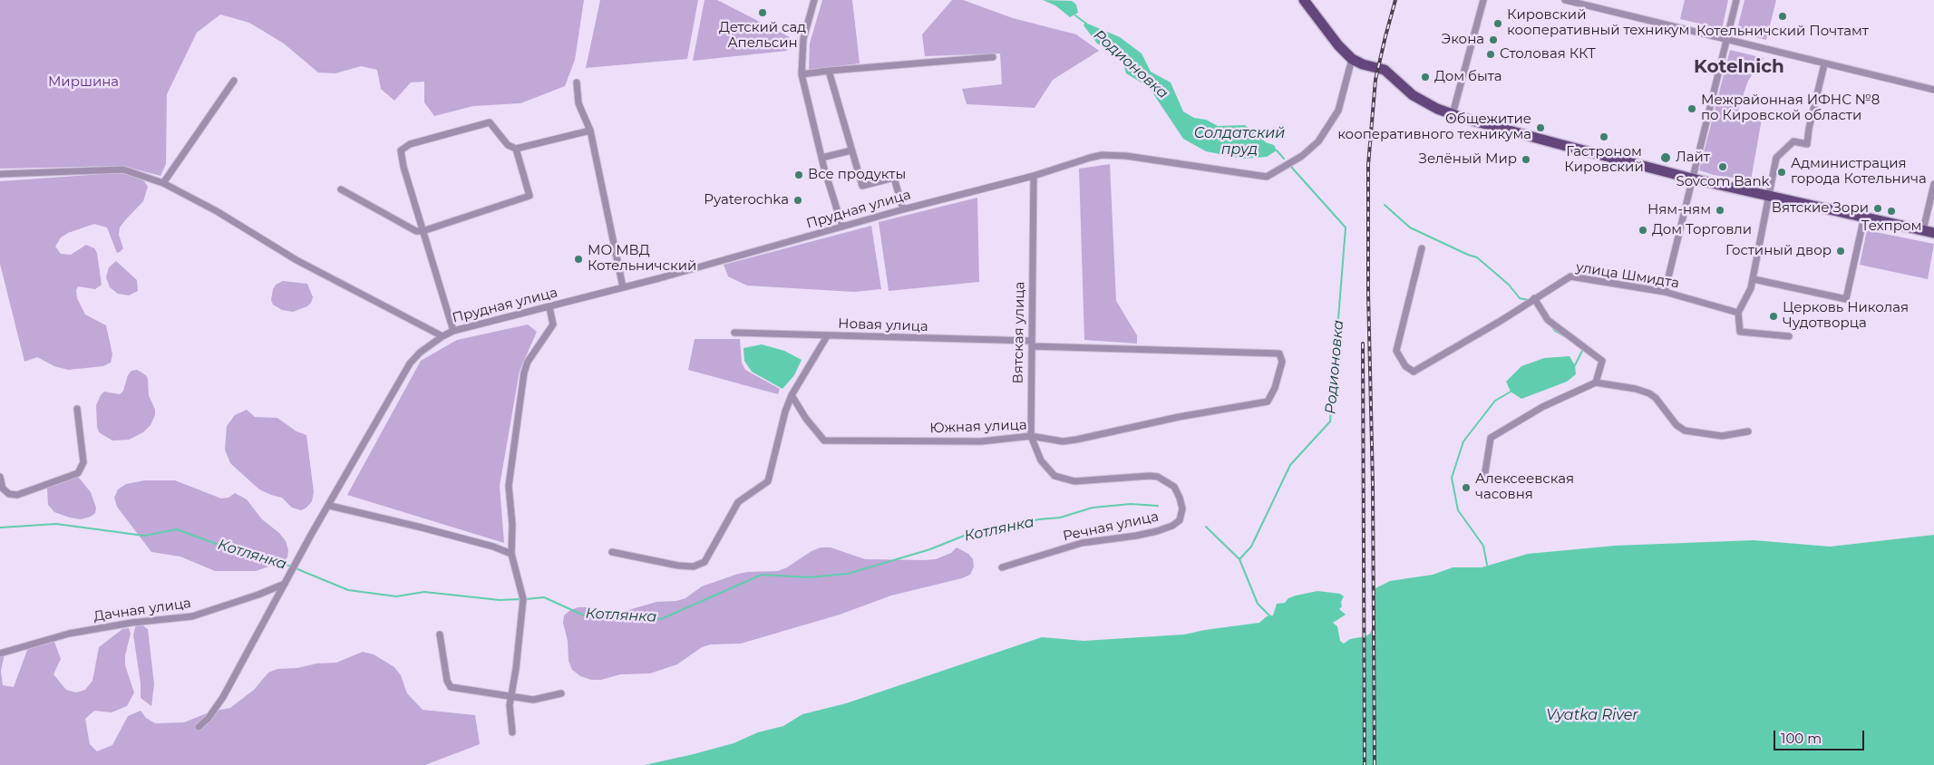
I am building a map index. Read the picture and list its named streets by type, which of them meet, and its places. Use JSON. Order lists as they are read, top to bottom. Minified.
{"streets":{"street":["Прудная улица","улица Шмидта","Новая улица","Вятская улица","Южная улица","Речная улица","Дачная улица"]},"crossings":[["Прудная улица","Вятская улица"],["Прудная улица","Дачная улица"],["Новая улица","Вятская улица"],["Новая улица","Южная улица"],["Вятская улица","Южная улица"],["Вятская улица","Речная улица"]],"districts":["Kotelnich"],"water":["Родионовка","Солдатский пруд","Котлянка","Vyatka River"],"parks":["Миршина"],"places":["Детский сад Апельсин","Котельничский Почтамт","Кировский кооперативный техникум","Экона","Столовая ККТ","Дом быта","Межрайонная ИФНС №8 по Кировской области","Общежитие кооперативного техникума","Гастроном Кировский","Лайт","Зелёный Мир","Sovcom Bank","Администрация города Котельнича","Все продукты","Pyaterochka","Вятские Зори","Ням-ням","Техпром","Дом Торговли","Гостиный двор","МО МВД Котельничский","Церковь Николая Чудотворца","Алексеевская часовня"],"scale_bar":"100 m"}
